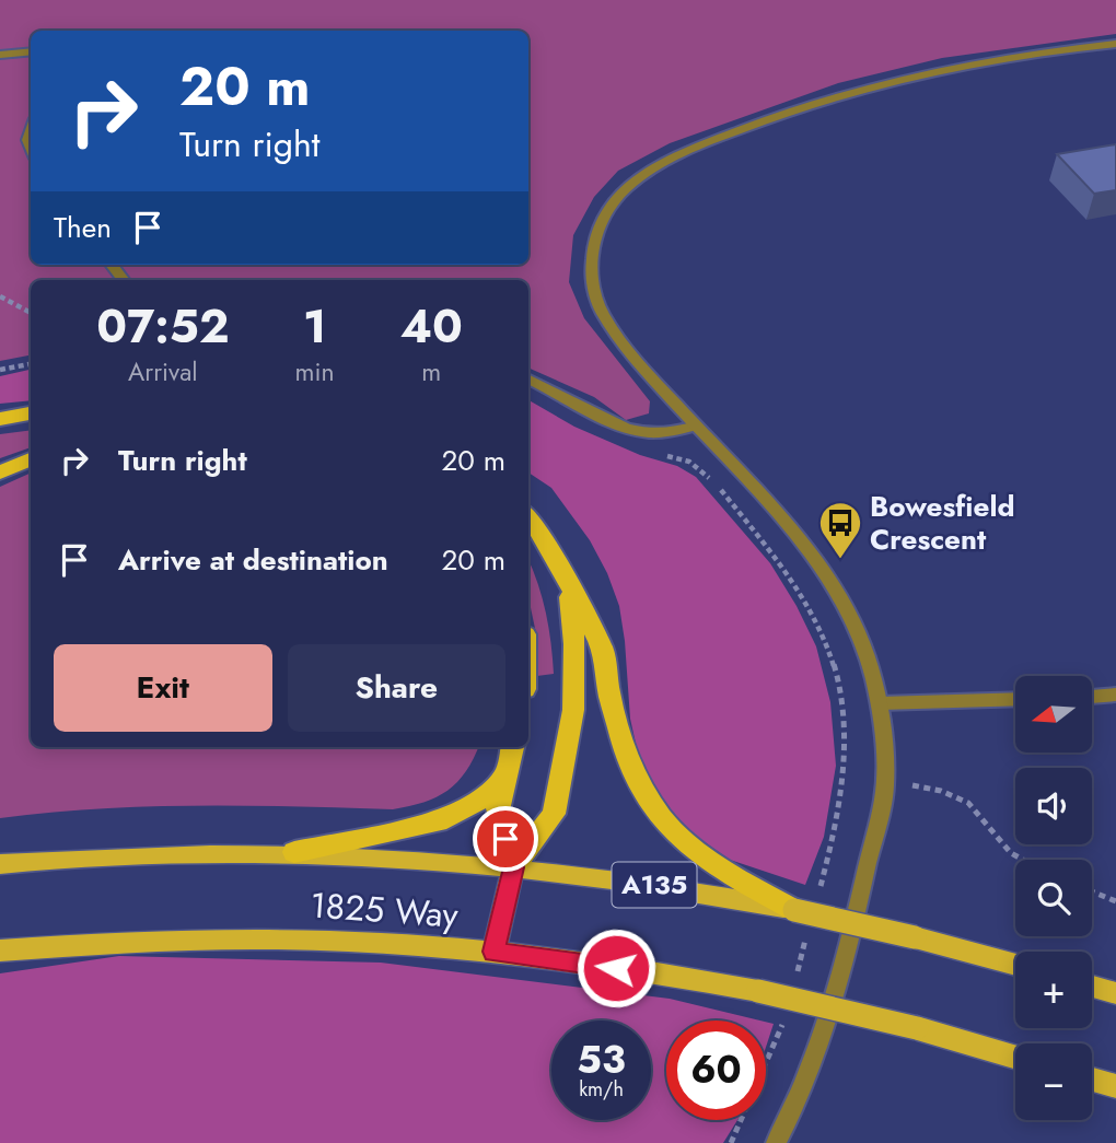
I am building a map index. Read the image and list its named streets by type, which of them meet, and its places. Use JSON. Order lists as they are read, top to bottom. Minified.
{"streets":{"highway":["A135"],"main road":["1825 Way"]},"crossings":[["A135","1825 Way"]],"places":{"bus stop":["Bowesfield Crescent"]},"north":"left","page":{"turn":["20 m","Turn right"],"then":"Then","eta":["07:52","Arrival","1","min","40","m"],"list":[{"name":"Turn right","value":"20 m"},{"name":"Arrive at destination","value":"20 m"}],"buttons":["Exit","Share"],"map_buttons":["+","−"],"speed":"53 km/h","limit":"60"}}
